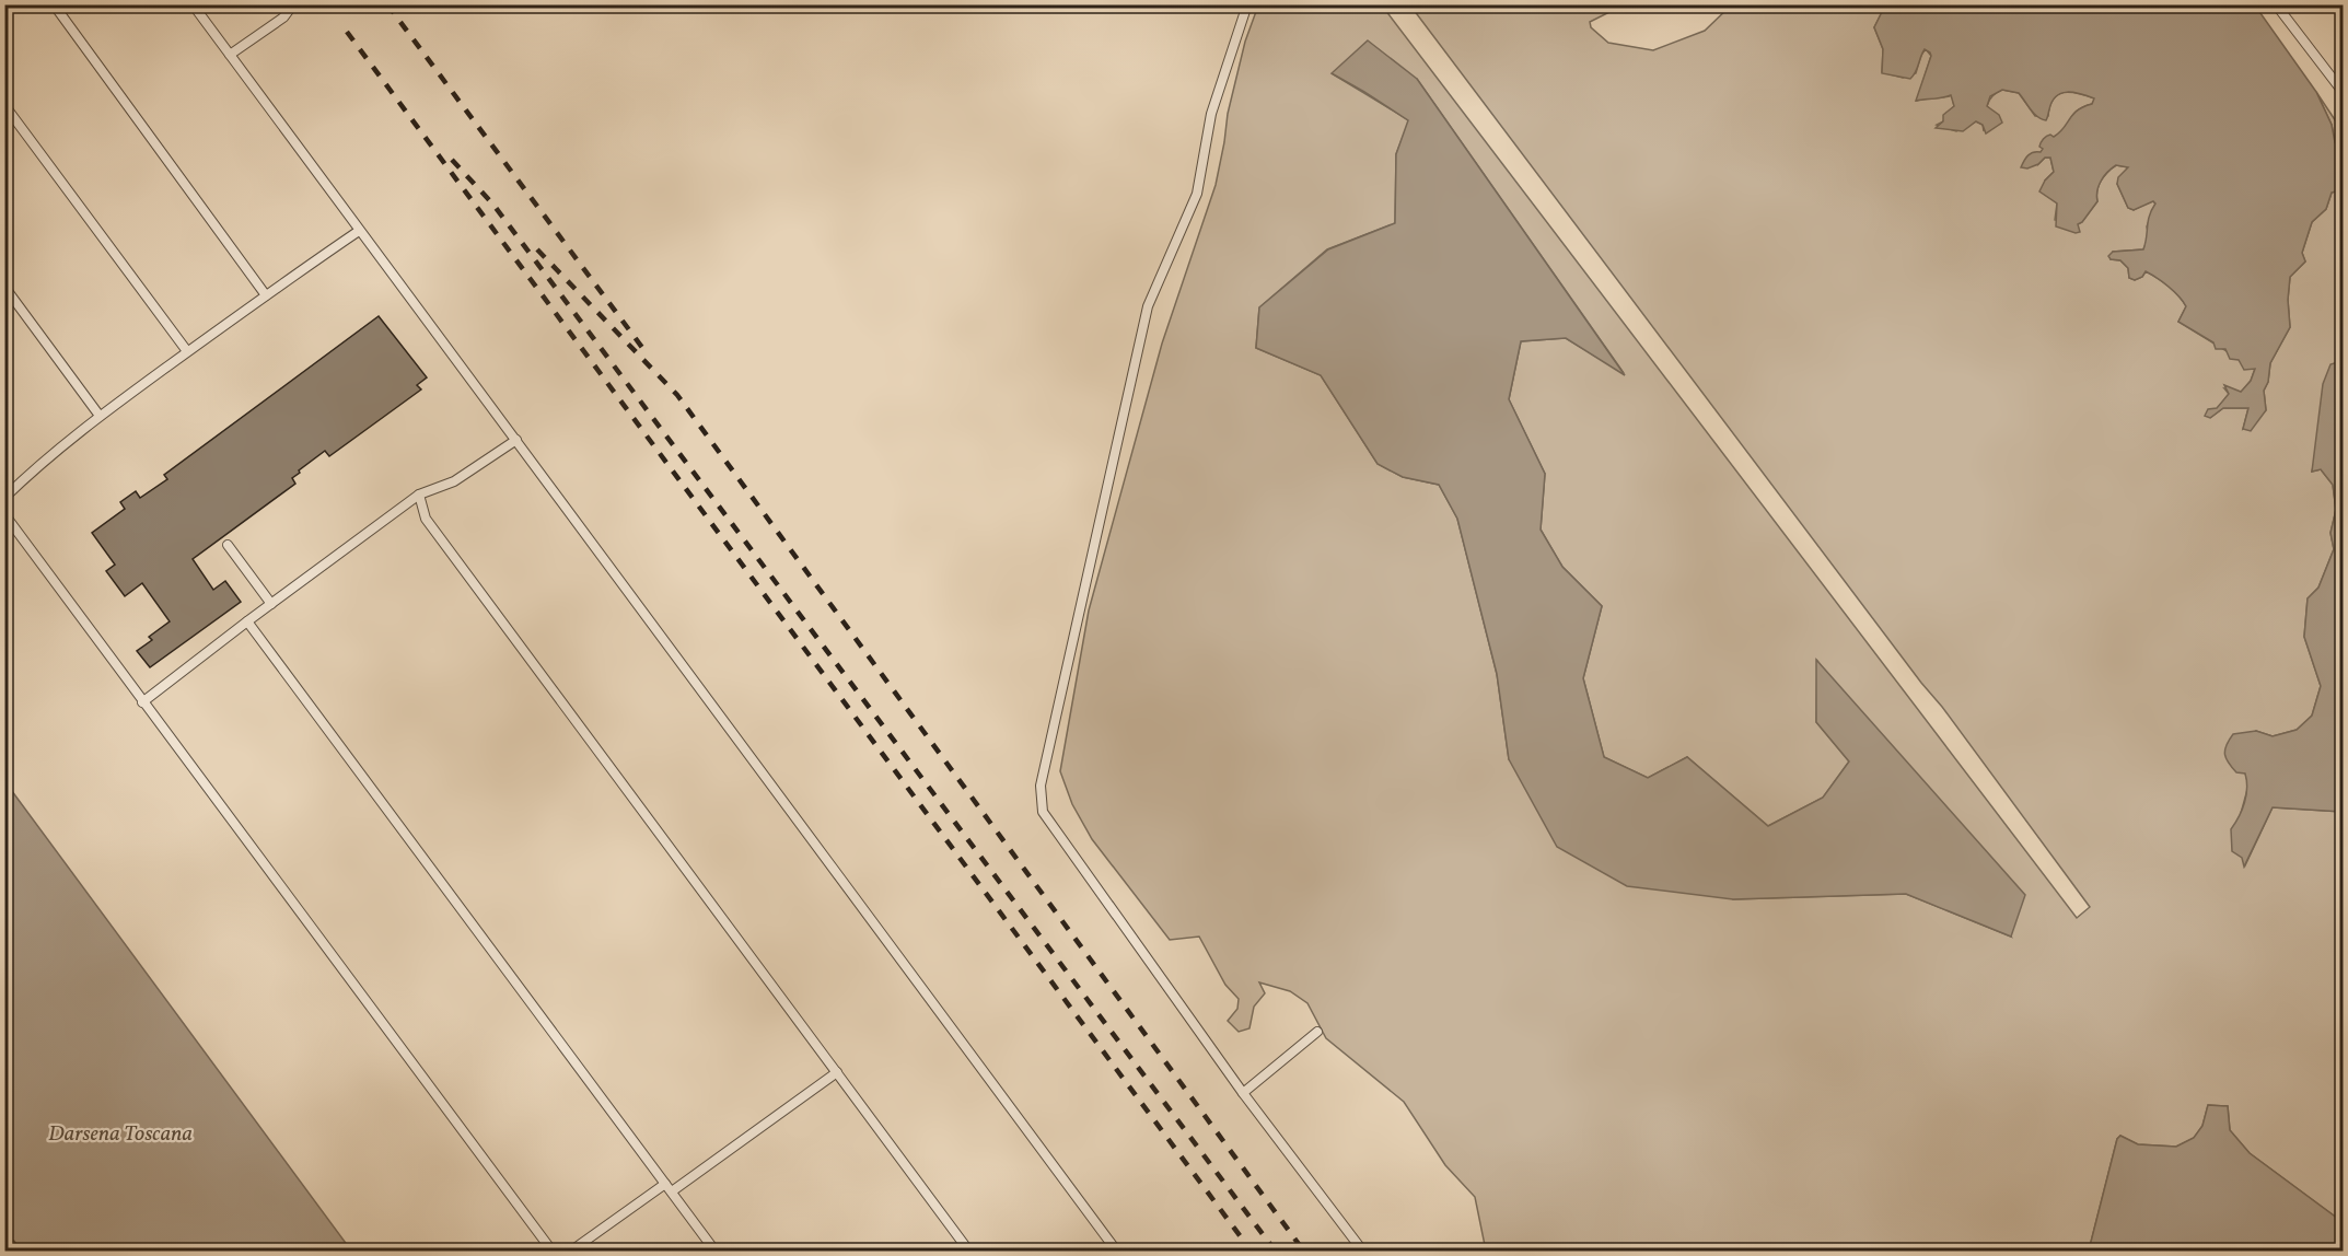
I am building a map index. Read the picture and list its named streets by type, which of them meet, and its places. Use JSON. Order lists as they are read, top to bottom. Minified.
{"water":["Darsena Toscana"]}
